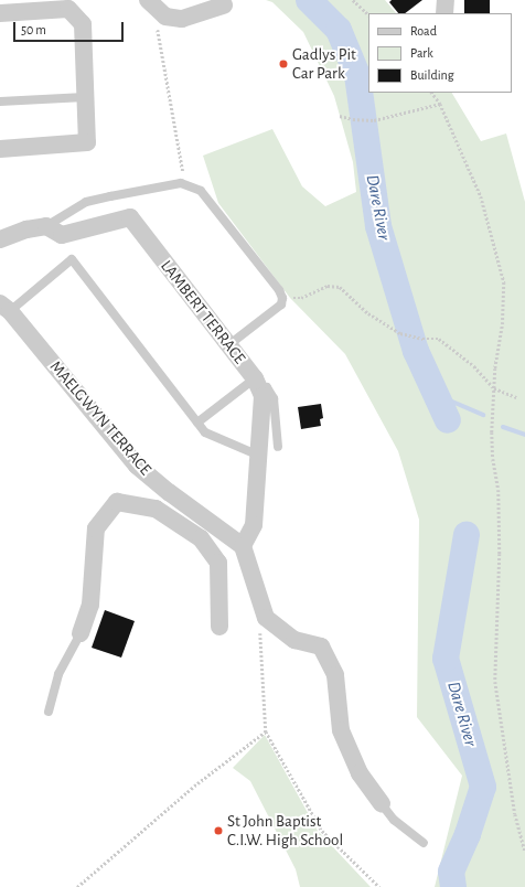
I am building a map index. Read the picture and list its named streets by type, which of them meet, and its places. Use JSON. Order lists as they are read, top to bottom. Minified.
{"streets":{"street":["LAMBERT TERRACE","MAELGWYN TERRACE"]},"water":["Dare River"],"places":["Gadlys Pit Car Park","St John Baptist C.I.W. High School"],"legend":["Road","Park","Building"],"scale_bar":"50 m"}
